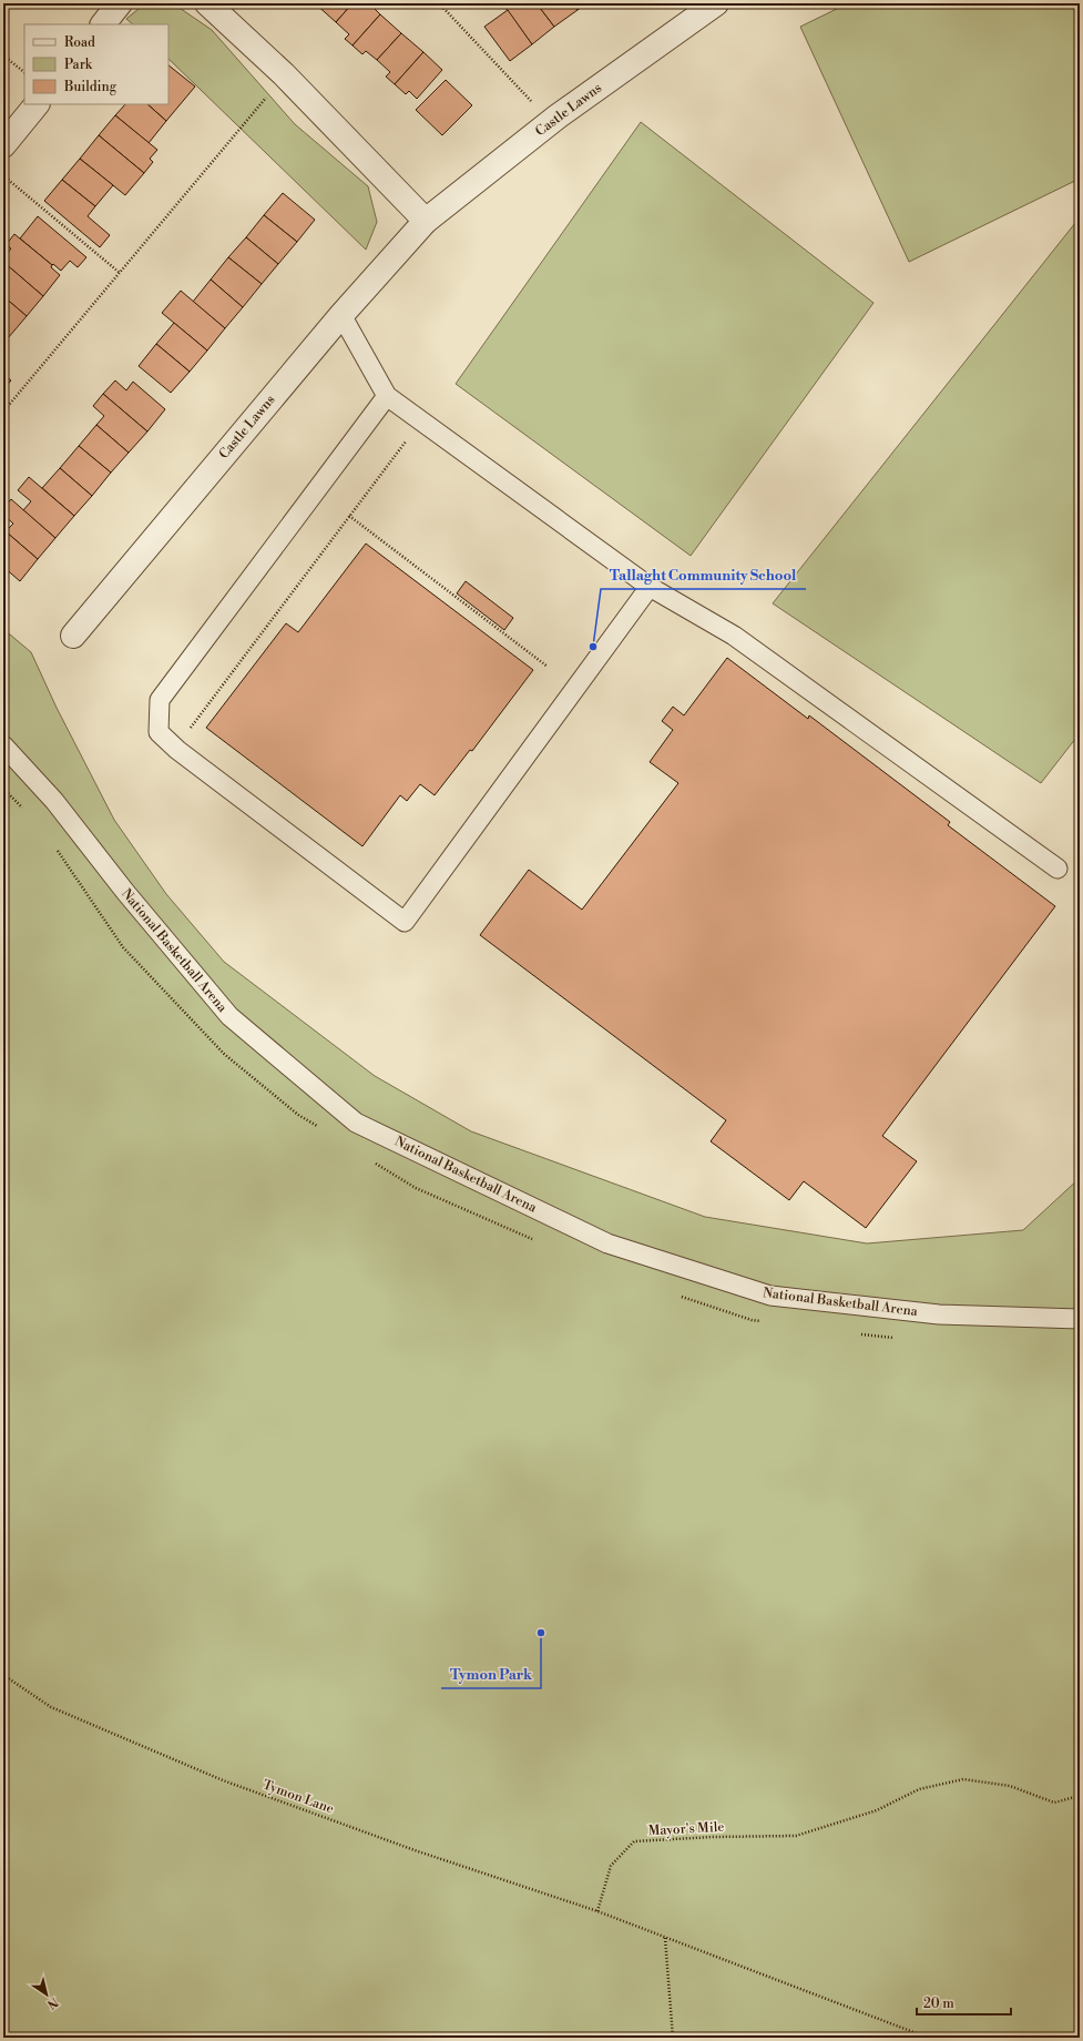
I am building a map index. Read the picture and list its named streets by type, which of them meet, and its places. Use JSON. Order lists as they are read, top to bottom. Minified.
{"streets":{"street":["Castle Lawns"],"lane":["National Basketball Arena"],"path":["Tymon Lane","Mayor's Mile"]},"crossings":[["Tymon Lane","Mayor's Mile"]],"places":["Tallaght Community School","Tymon Park"],"legend":["Road","Park","Building"],"scale_bar":"20 m","north":"bottom right"}
